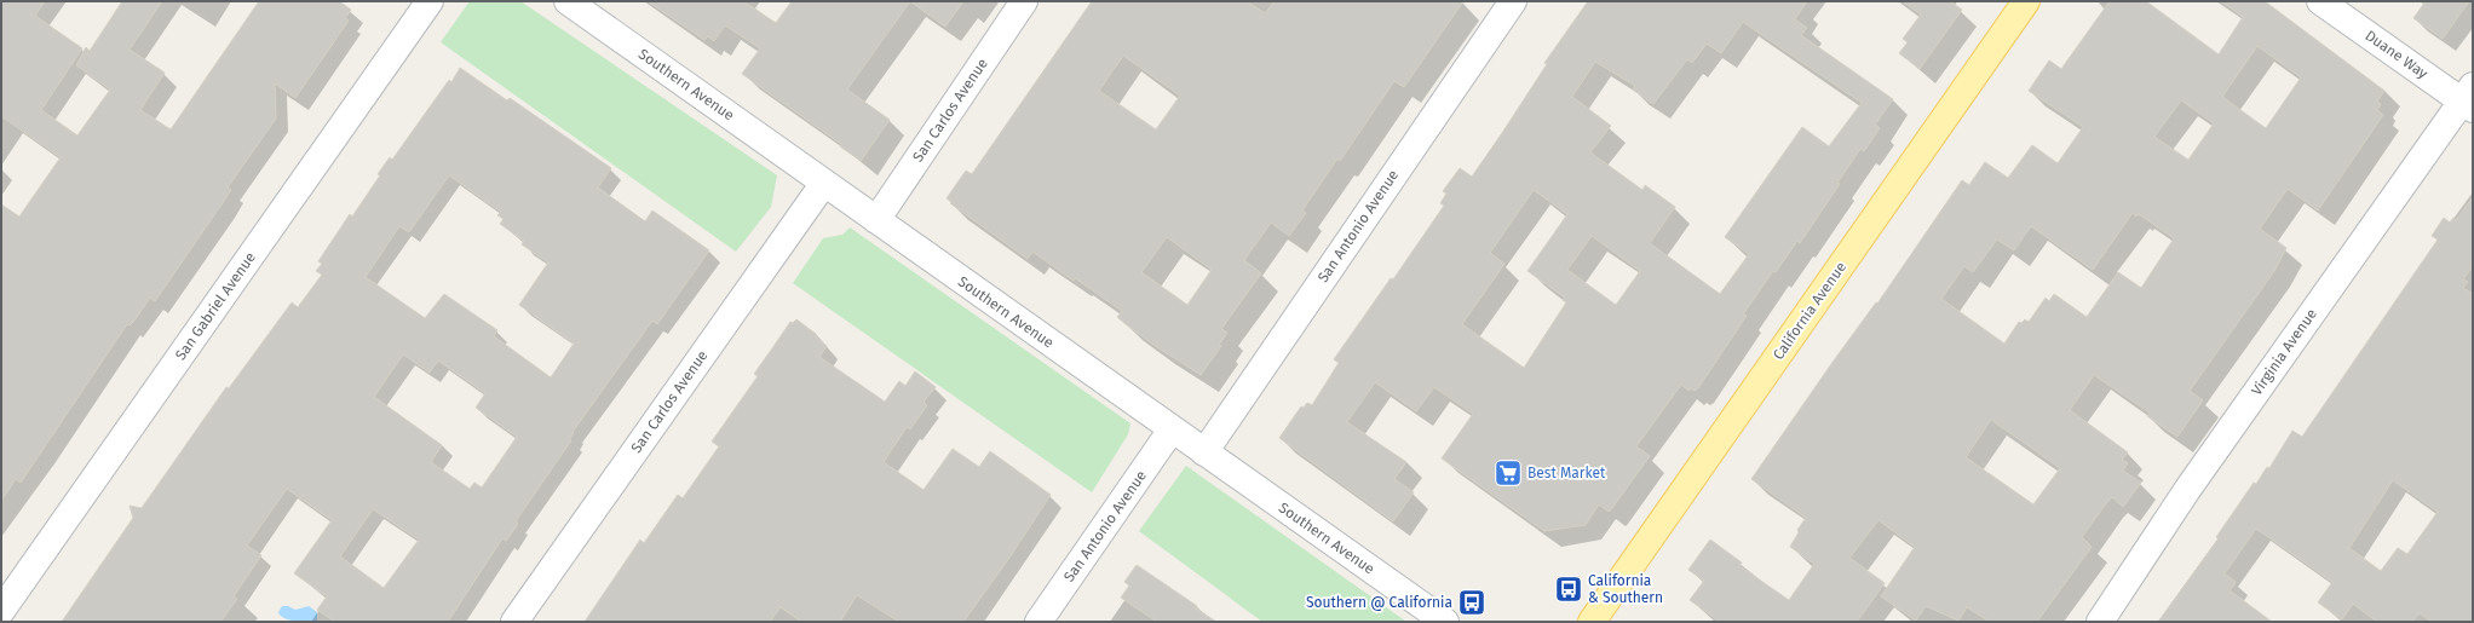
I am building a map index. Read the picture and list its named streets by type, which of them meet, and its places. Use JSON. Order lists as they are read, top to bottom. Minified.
{"streets":{"main road":["California Avenue"],"street":["Duane Way","Southern Avenue","San Carlos Avenue","San Antonio Avenue","San Gabriel Avenue","Virginia Avenue"]},"crossings":[["Duane Way","Virginia Avenue"],["Southern Avenue","San Carlos Avenue"],["Southern Avenue","San Antonio Avenue"]],"places":{"supermarket":["Best Market"],"bus stop":["California & Southern","Southern @ California"]}}
